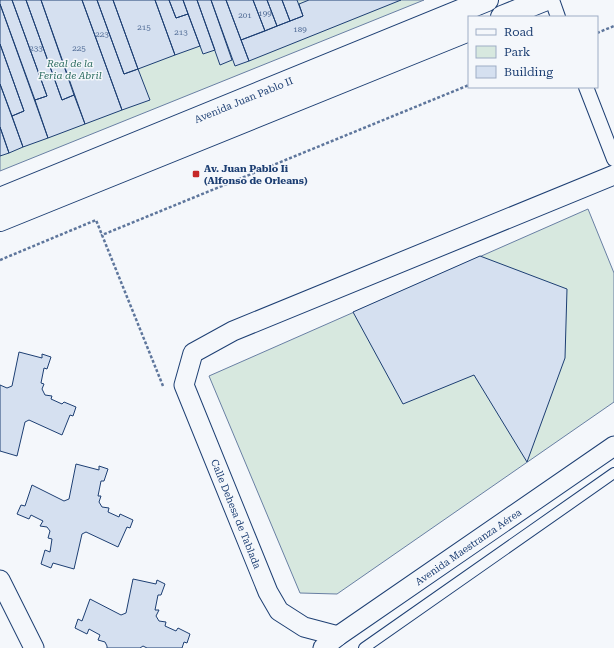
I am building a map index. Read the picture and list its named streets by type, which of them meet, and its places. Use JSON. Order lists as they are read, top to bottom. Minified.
{"streets":{"main road":["Avenida Juan Pablo II"],"street":["Calle Dehesa de Tablada","Avenida Maestranza Aérea"]},"crossings":[["Calle Dehesa de Tablada","Avenida Maestranza Aérea"]],"parks":["Real de la Feria de Abril"],"places":{"transit":["Av. Juan Pablo Ii (Alfonso de Orleans)"]},"house_numbers":["199","201","215","189","213","223","233","225"],"legend":["Road","Park","Building"]}
